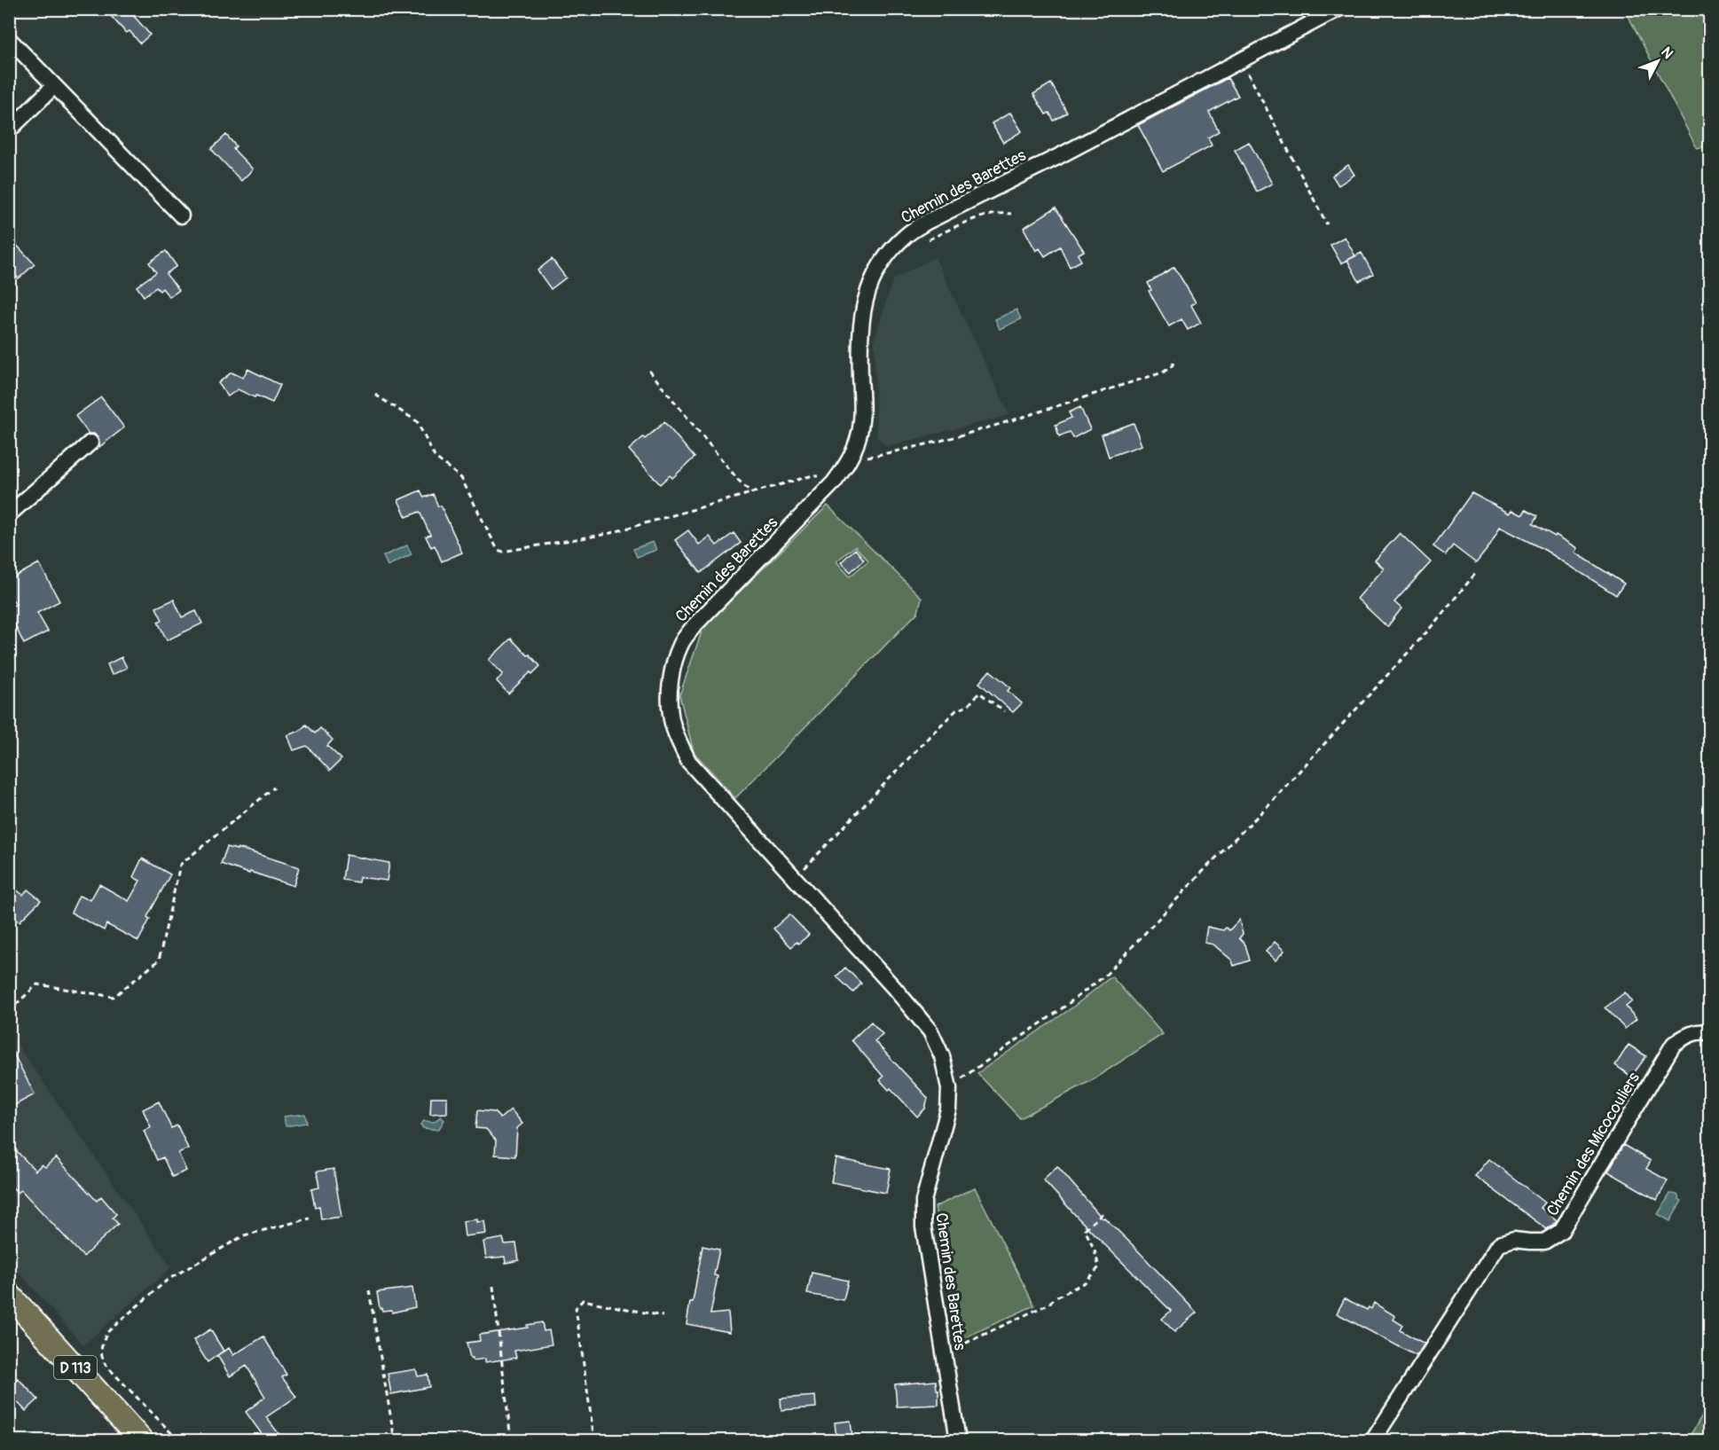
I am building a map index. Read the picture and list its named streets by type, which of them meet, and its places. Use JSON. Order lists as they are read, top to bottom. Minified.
{"streets":{"main road":["D 113"],"street":["Chemin des Barettes","Chemin des Micocouliers"]},"north":"top right"}
